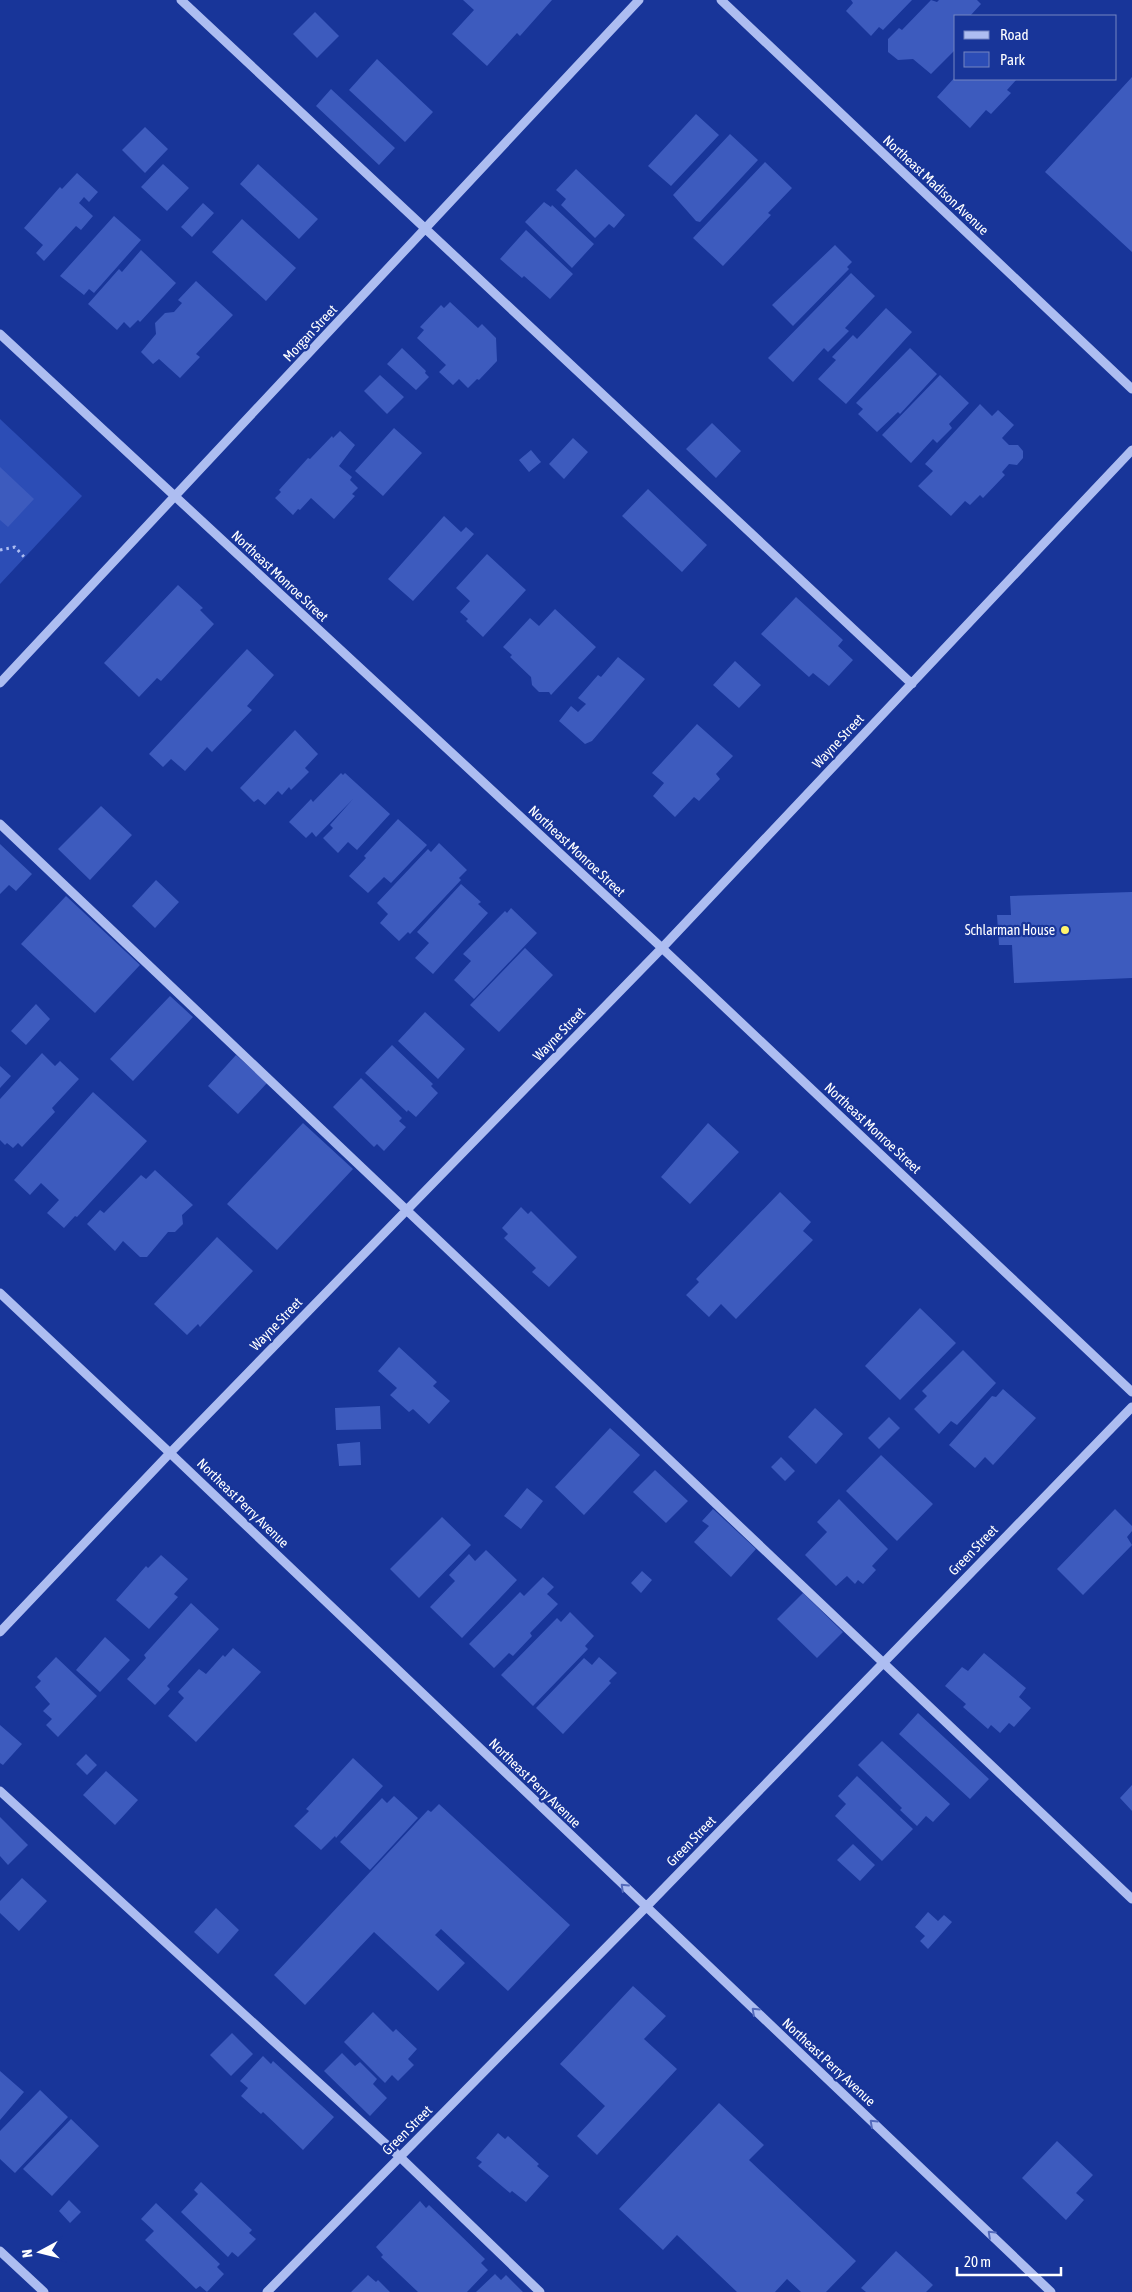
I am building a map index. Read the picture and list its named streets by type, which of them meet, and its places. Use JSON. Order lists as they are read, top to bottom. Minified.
{"streets":{"street":["Northeast Madison Avenue","Morgan Street","Northeast Monroe Street","Wayne Street","Northeast Perry Avenue","Green Street"]},"crossings":[["Morgan Street","Northeast Monroe Street"],["Northeast Monroe Street","Wayne Street"],["Wayne Street","Northeast Perry Avenue"],["Northeast Perry Avenue","Green Street"]],"one_way":["Northeast Perry Avenue"],"places":["Schlarman House"],"legend":["Road","Park"],"scale_bar":"20 m","north":"left"}
